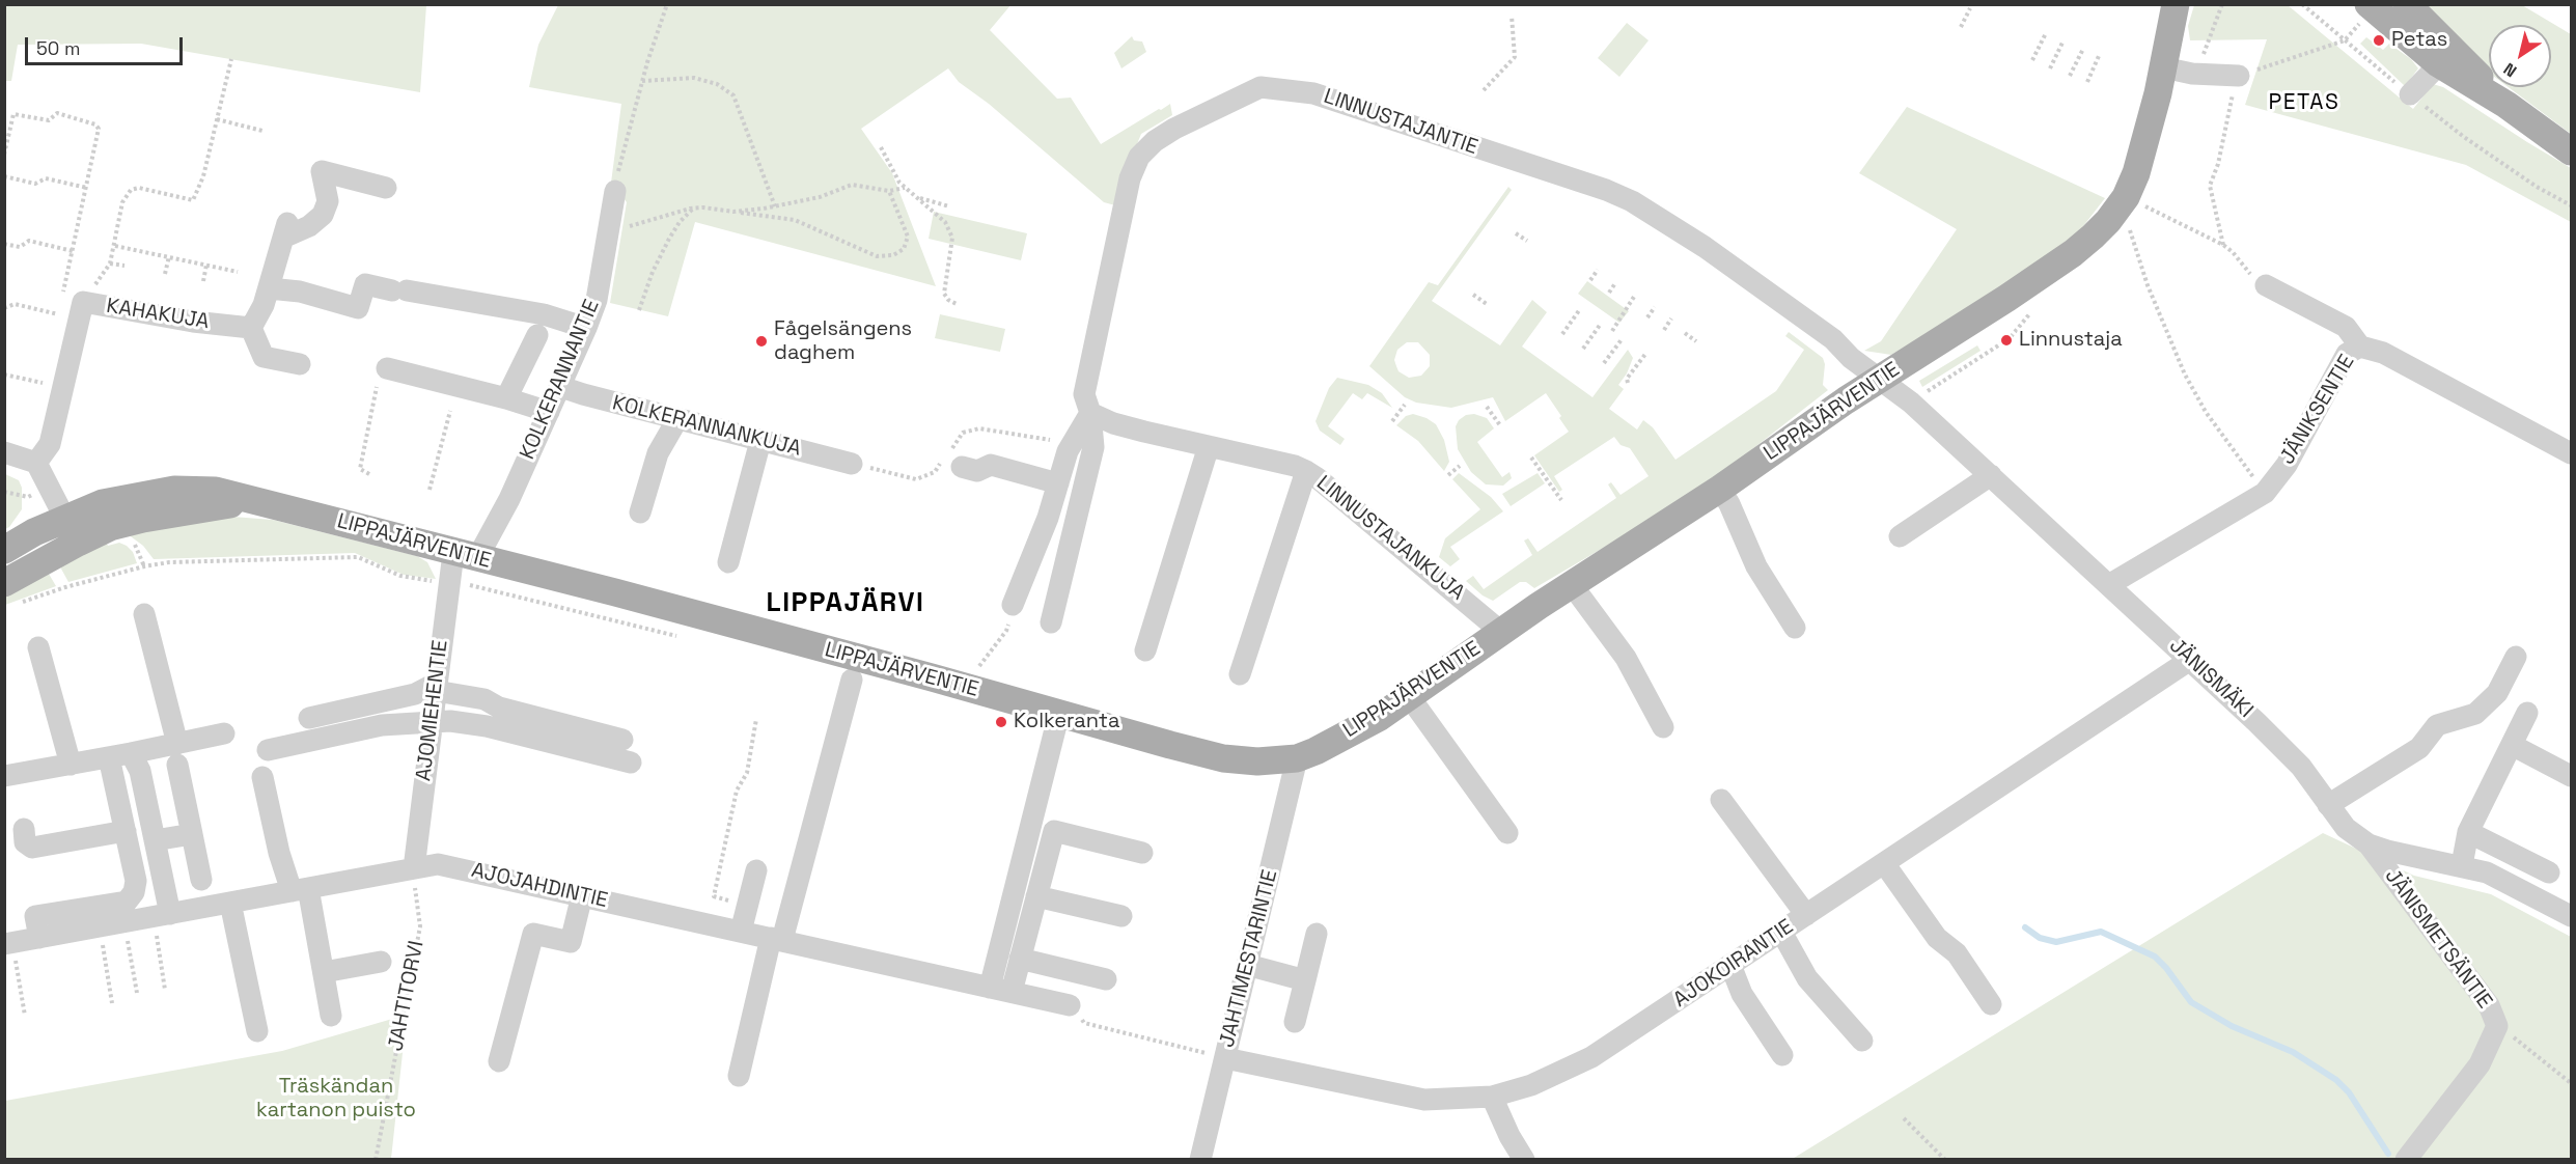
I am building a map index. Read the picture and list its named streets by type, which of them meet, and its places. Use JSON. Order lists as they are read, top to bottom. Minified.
{"streets":{"main road":["LIPPAJÄRVENTIE"],"street":["LINNUSTAJANTIE","KAHAKUJA","KOLKERANNANTIE","JÄNIKSENTIE","KOLKERANNANKUJA","LINNUSTAJANKUJA","JÄNISMÄKI","AJOMIEHENTIE","AJOJAHDINTIE","JÄNISMETSÄNTIE","JAHTIMESTARINTIE","AJOKOIRANTIE"],"path":["JAHTITORVI"]},"crossings":[["LINNUSTAJANTIE","LIPPAJÄRVENTIE"],["LINNUSTAJANTIE","LINNUSTAJANKUJA"],["LINNUSTAJANTIE","JÄNISMÄKI"],["KOLKERANNANTIE","LIPPAJÄRVENTIE"],["KOLKERANNANTIE","KOLKERANNANKUJA"],["KOLKERANNANTIE","AJOMIEHENTIE"],["JÄNIKSENTIE","JÄNISMÄKI"],["LIPPAJÄRVENTIE","LINNUSTAJANKUJA"],["LIPPAJÄRVENTIE","JÄNISMÄKI"],["LIPPAJÄRVENTIE","AJOMIEHENTIE"],["LIPPAJÄRVENTIE","JAHTIMESTARINTIE"],["JÄNISMÄKI","JÄNISMETSÄNTIE"],["JÄNISMÄKI","AJOKOIRANTIE"],["AJOMIEHENTIE","AJOJAHDINTIE"],["AJOMIEHENTIE","JAHTITORVI"],["AJOJAHDINTIE","JAHTITORVI"],["JAHTIMESTARINTIE","AJOKOIRANTIE"]],"districts":["PETAS","LIPPAJÄRVI"],"parks":["Träskändan kartanon puisto"],"places":["Petas","Linnustaja","Fågelsängens daghem","Kolkeranta"],"scale_bar":"50 m","north":"bottom left"}
